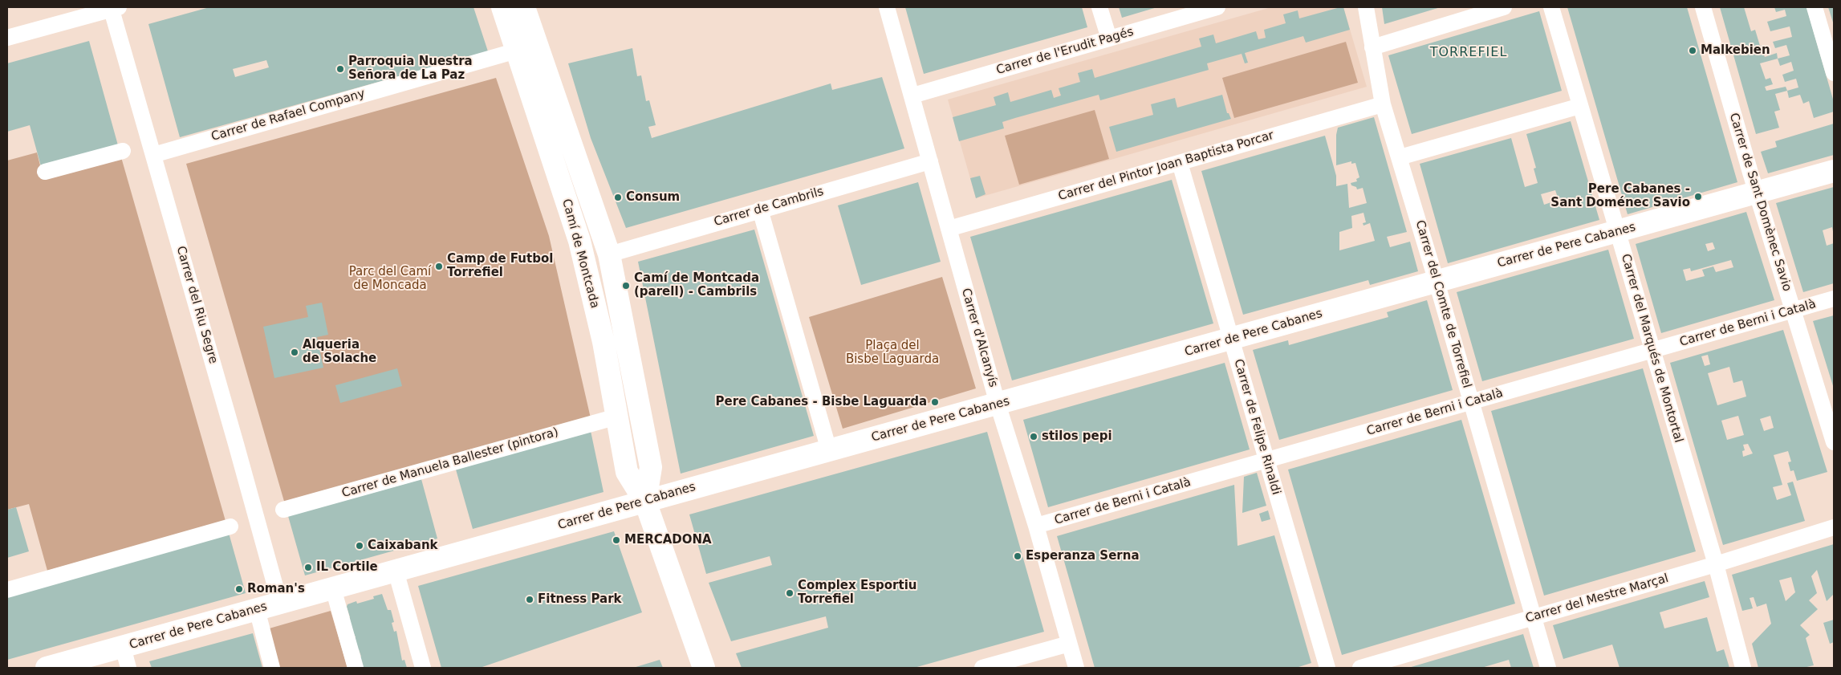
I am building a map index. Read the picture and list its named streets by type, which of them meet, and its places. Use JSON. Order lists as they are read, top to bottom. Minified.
{"streets":{"street":["Carrer de l'Erudit Pagés","Carrer de Rafael Company","Carrer del Pintor Joan Baptista Porcar","Carrer de Sant Domènec Savio","Carrer de Cambrils","Carrer de Pere Cabanes","Camí de Montcada","Carrer del Comte de Torrefiel","Carrer del Riu Segre","Carrer de Berni i Català","Carrer d'Alcanyís","Carrer del Marqués de Montortal","Carrer de Felipe Rinaldi","Carrer de Manuela Ballester (pintora)","Carrer del Mestre Marçal"]},"crossings":[["Carrer de l'Erudit Pagés","Carrer d'Alcanyís"],["Carrer de Rafael Company","Camí de Montcada"],["Carrer de Rafael Company","Carrer del Riu Segre"],["Carrer del Pintor Joan Baptista Porcar","Carrer del Comte de Torrefiel"],["Carrer del Pintor Joan Baptista Porcar","Carrer d'Alcanyís"],["Carrer del Pintor Joan Baptista Porcar","Carrer de Felipe Rinaldi"],["Carrer de Sant Domènec Savio","Carrer de Pere Cabanes"],["Carrer de Sant Domènec Savio","Carrer de Berni i Català"],["Carrer de Cambrils","Camí de Montcada"],["Carrer de Cambrils","Carrer d'Alcanyís"],["Carrer de Pere Cabanes","Camí de Montcada"],["Carrer de Pere Cabanes","Carrer del Comte de Torrefiel"],["Carrer de Pere Cabanes","Carrer del Riu Segre"],["Carrer de Pere Cabanes","Carrer d'Alcanyís"],["Carrer de Pere Cabanes","Carrer del Marqués de Montortal"],["Carrer de Pere Cabanes","Carrer de Felipe Rinaldi"],["Camí de Montcada","Carrer de Manuela Ballester (pintora)"],["Carrer del Comte de Torrefiel","Carrer de Berni i Català"],["Carrer del Comte de Torrefiel","Carrer del Mestre Marçal"],["Carrer de Berni i Català","Carrer d'Alcanyís"],["Carrer de Berni i Català","Carrer del Marqués de Montortal"],["Carrer de Berni i Català","Carrer de Felipe Rinaldi"],["Carrer del Marqués de Montortal","Carrer del Mestre Marçal"]],"districts":["TORREFIEL"],"parks":["Parc del Camí de Moncada","Plaça del Bisbe Laguarda"],"places":["Malkebien","Parroquia Nuestra Señora de La Paz","Pere Cabanes - Sant Doménec Savio","Consum","Camp de Futbol Torrefiel","Camí de Montcada (parell) - Cambrils","Alqueria de Solache","Pere Cabanes - Bisbe Laguarda","stilos pepi","MERCADONA","Caixabank","Esperanza Serna","IL Cortile","Roman's","Complex Esportiu Torrefiel","Fitness Park"]}
